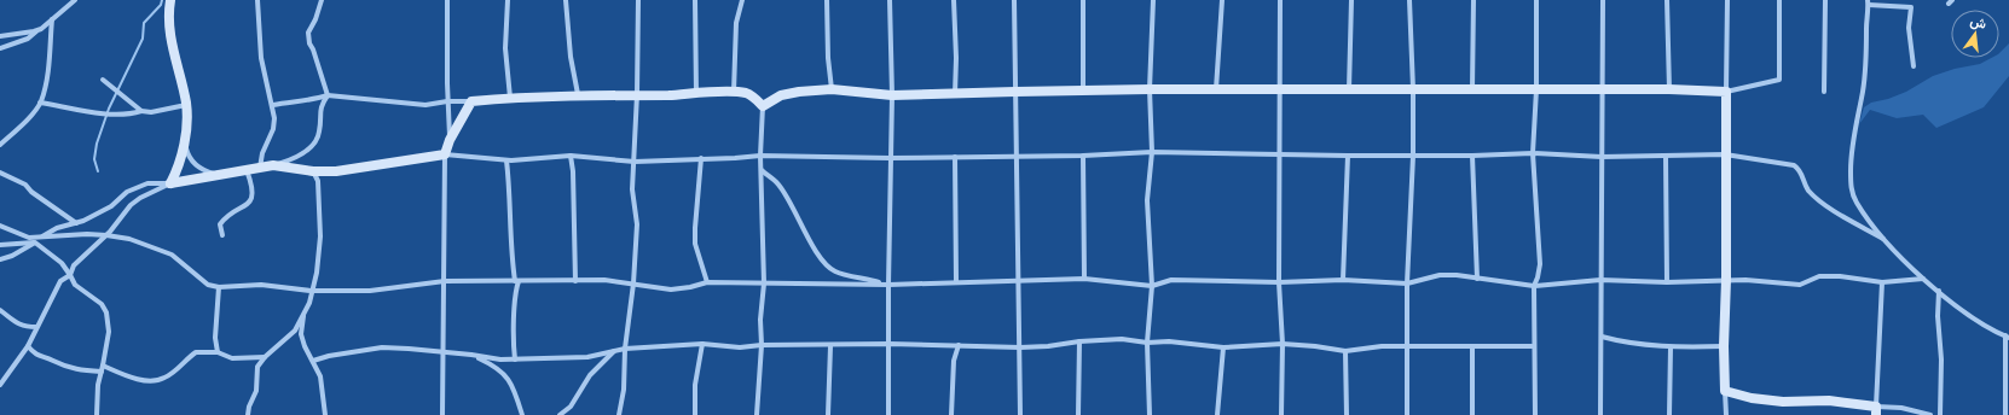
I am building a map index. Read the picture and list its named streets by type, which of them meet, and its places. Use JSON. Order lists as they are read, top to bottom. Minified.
{"north":"top"}
